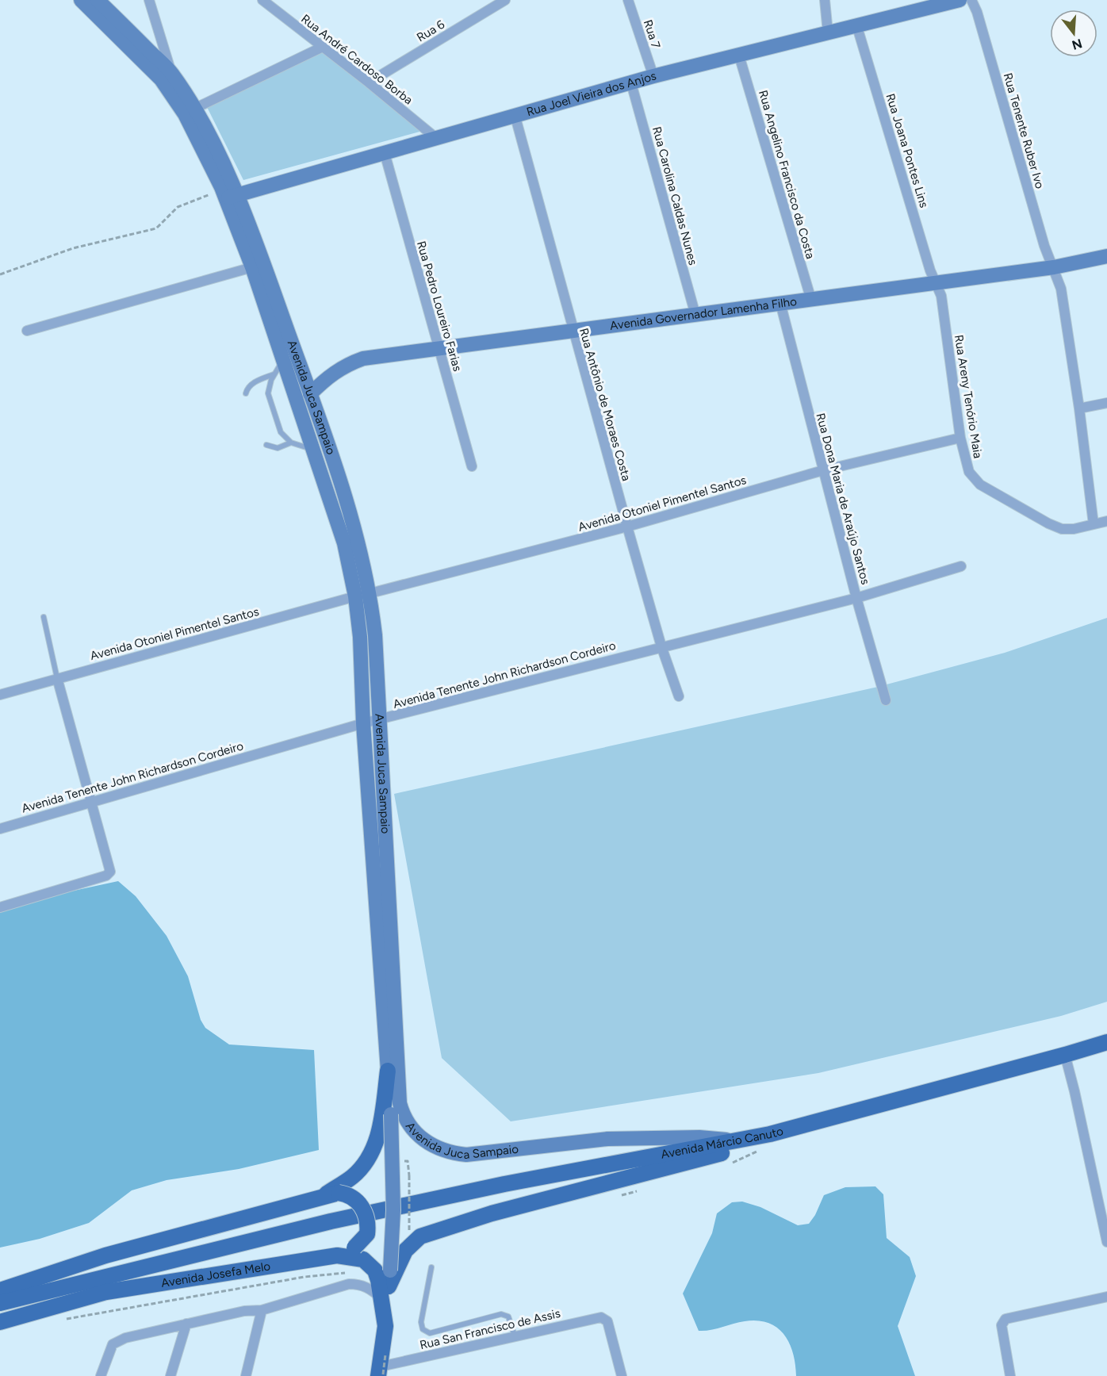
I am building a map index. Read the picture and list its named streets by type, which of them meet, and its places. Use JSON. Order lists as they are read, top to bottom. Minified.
{"streets":{"main road":["Rua Joel Vieira dos Anjos","Avenida Governador Lamenha Filho","Avenida Juca Sampaio","Avenida Márcio Canuto","Avenida Josefa Melo"],"street":["Rua 6","Rua 7","Rua André Cardoso Borba","Rua Tenente Ruber Ivo","Rua Joana Pontes Lins","Rua Angelino Francisco da Costa","Rua Carolina Caldas Nunes","Rua Pedro Loureiro Farias","Rua Areny Tenório Maia","Rua Antônio de Moraes Costa","Rua Dona Maria de Araújo Santos","Avenida Otoniel Pimentel Santos","Avenida Tenente John Richardson Cordeiro","Rua San Francisco de Assis"]},"crossings":[["Rua 6","Rua André Cardoso Borba"],["Rua 7","Rua Joel Vieira dos Anjos"],["Rua André Cardoso Borba","Rua Joel Vieira dos Anjos"],["Rua Joel Vieira dos Anjos","Rua Joana Pontes Lins"],["Rua Joel Vieira dos Anjos","Rua Angelino Francisco da Costa"],["Rua Joel Vieira dos Anjos","Rua Carolina Caldas Nunes"],["Rua Joel Vieira dos Anjos","Rua Pedro Loureiro Farias"],["Rua Joel Vieira dos Anjos","Avenida Juca Sampaio"],["Rua Joel Vieira dos Anjos","Rua Antônio de Moraes Costa"],["Rua Tenente Ruber Ivo","Avenida Governador Lamenha Filho"],["Rua Tenente Ruber Ivo","Rua Areny Tenório Maia"],["Rua Joana Pontes Lins","Avenida Governador Lamenha Filho"],["Rua Joana Pontes Lins","Rua Areny Tenório Maia"],["Rua Angelino Francisco da Costa","Avenida Governador Lamenha Filho"],["Rua Carolina Caldas Nunes","Avenida Governador Lamenha Filho"],["Rua Pedro Loureiro Farias","Avenida Governador Lamenha Filho"],["Avenida Governador Lamenha Filho","Avenida Juca Sampaio"],["Avenida Governador Lamenha Filho","Rua Areny Tenório Maia"],["Avenida Governador Lamenha Filho","Rua Antônio de Moraes Costa"],["Avenida Governador Lamenha Filho","Rua Dona Maria de Araújo Santos"],["Avenida Juca Sampaio","Avenida Otoniel Pimentel Santos"],["Avenida Juca Sampaio","Avenida Tenente John Richardson Cordeiro"],["Avenida Juca Sampaio","Avenida Márcio Canuto"],["Avenida Juca Sampaio","Avenida Josefa Melo"],["Rua Areny Tenório Maia","Avenida Otoniel Pimentel Santos"],["Rua Antônio de Moraes Costa","Avenida Otoniel Pimentel Santos"],["Rua Antônio de Moraes Costa","Avenida Tenente John Richardson Cordeiro"],["Rua Dona Maria de Araújo Santos","Avenida Otoniel Pimentel Santos"],["Rua Dona Maria de Araújo Santos","Avenida Tenente John Richardson Cordeiro"],["Avenida Márcio Canuto","Avenida Josefa Melo"],["Avenida Josefa Melo","Rua San Francisco de Assis"]],"north":"bottom"}
